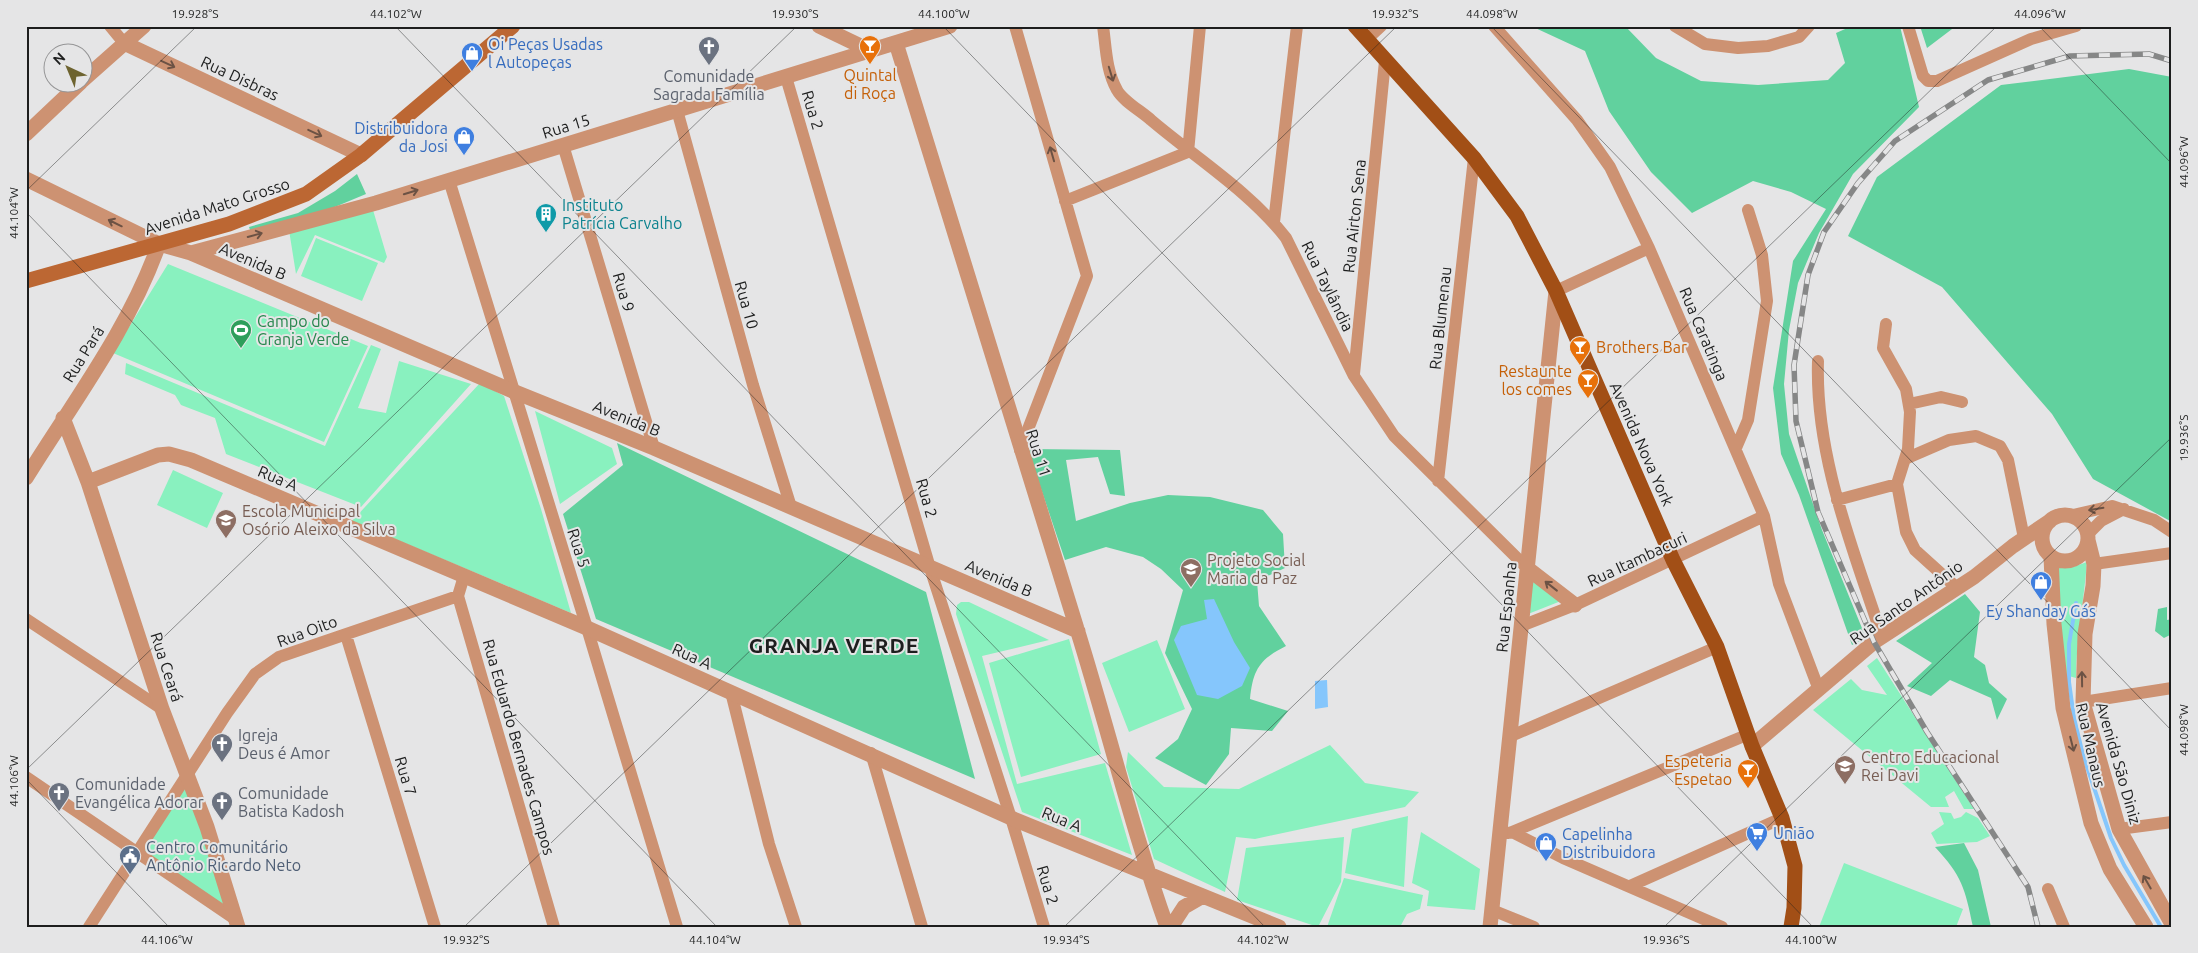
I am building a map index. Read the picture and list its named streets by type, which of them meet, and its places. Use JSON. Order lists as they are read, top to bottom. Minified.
{"streets":{"main road":["Avenida Mato Grosso","Avenida Nova York"],"street":["Rua Disbras","Rua 2","Rua 15","Rua Airton Sena","Avenida B","Rua Taylândia","Rua 9","Rua 10","Rua Blumenau","Rua Caratinga","Rua Pará","Rua 11","Rua A","Rua 5","Rua Itambacuri","Rua Santo Antônio","Rua Espanha","Rua Oito","Rua Ceará","Rua Manaus","Rua Eduardo Bernades Campos","Avenida São Diniz","Rua 7"]},"crossings":[["Rua Disbras","Avenida Mato Grosso"],["Rua 2","Rua 15"],["Rua 2","Avenida B"],["Rua 2","Rua A"],["Rua 15","Avenida B"],["Rua 15","Rua 9"],["Rua 15","Rua 10"],["Rua 15","Rua 11"],["Rua 15","Rua 5"],["Avenida Mato Grosso","Avenida B"],["Avenida Mato Grosso","Rua Pará"],["Rua Airton Sena","Rua Taylândia"],["Rua Airton Sena","Avenida Nova York"],["Avenida B","Rua 9"],["Avenida B","Rua 10"],["Avenida B","Rua Pará"],["Avenida B","Rua 11"],["Avenida B","Rua 5"],["Rua Taylândia","Rua Blumenau"],["Rua Taylândia","Rua Espanha"],["Rua Blumenau","Avenida Nova York"],["Rua Caratinga","Rua Itambacuri"],["Rua Caratinga","Rua Santo Antônio"],["Rua Pará","Rua Ceará"],["Avenida Nova York","Rua Itambacuri"],["Avenida Nova York","Rua Santo Antônio"],["Avenida Nova York","Rua Espanha"],["Rua 11","Rua A"],["Rua A","Rua 5"],["Rua A","Rua Ceará"],["Rua Itambacuri","Rua Espanha"],["Rua Santo Antônio","Rua Manaus"],["Rua Santo Antônio","Avenida São Diniz"],["Rua Oito","Rua Ceará"],["Rua Oito","Rua Eduardo Bernades Campos"],["Rua Oito","Rua 7"],["Rua Manaus","Avenida São Diniz"]],"one_way":["Rua Disbras","Rua Manaus","Avenida São Diniz"],"districts":["GRANJA VERDE"],"places":{"bar":["Quintal di Roça","Brothers Bar","Restaunte los comes","Espeteria Espetao"],"church":["Comunidade Sagrada Família","Igreja Deus é Amor","Comunidade Evangélica Adorar","Comunidade Batista Kadosh"],"shop":["Oi Peças Usadas l Autopeças","Distribuidora da Josi","Ey Shanday Gás","Capelinha Distribuidora"],"building":["Instituto Patrícia Carvalho"],"sports":["Campo do Granja Verde"],"school or university":["Escola Municipal Osório Aleixo da Silva","Projeto Social Maria da Paz","Centro Educacional Rei Davi"],"supermarket":["União"],"public building":["Centro Comunitário Antônio Ricardo Neto"]},"north":"top left","coordinates":["19.928°S","44.102°W","19.930°S","44.100°W","19.932°S","44.098°W","44.096°W","44.104°W","19.936°S","44.106°W","19.934°S"]}
